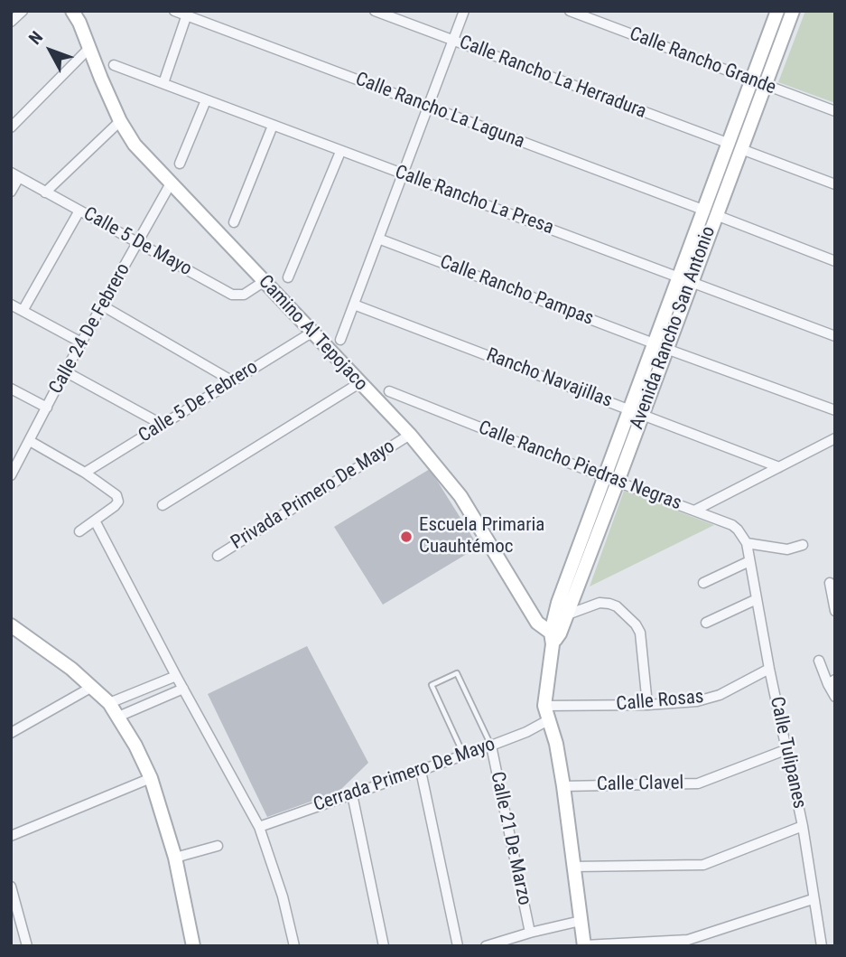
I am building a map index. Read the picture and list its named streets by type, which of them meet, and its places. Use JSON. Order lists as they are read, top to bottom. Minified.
{"streets":{"street":["Calle Rancho Grande","Calle Rancho La Herradura","Calle Rancho La Laguna","Calle Rancho La Presa","Calle 5 De Mayo","Calle Rancho Pampas","Avenida Rancho San Antonio","Calle 24 De Febrero","Camino Al Tepojaco","Rancho Navajillas","Calle 5 De Febrero","Calle Rancho Piedras Negras","Privada Primero De Mayo","Calle Rosas","Calle Tulipanes","Cerrada Primero De Mayo","Calle Clavel","Calle 21 De Marzo"]},"crossings":[["Calle Rancho Grande","Avenida Rancho San Antonio"],["Calle Rancho La Herradura","Avenida Rancho San Antonio"],["Calle Rancho La Laguna","Avenida Rancho San Antonio"],["Calle Rancho La Presa","Avenida Rancho San Antonio"],["Calle 5 De Mayo","Calle 24 De Febrero"],["Calle 5 De Mayo","Camino Al Tepojaco"],["Calle Rancho Pampas","Avenida Rancho San Antonio"],["Avenida Rancho San Antonio","Camino Al Tepojaco"],["Avenida Rancho San Antonio","Rancho Navajillas"],["Avenida Rancho San Antonio","Calle Rancho Piedras Negras"],["Avenida Rancho San Antonio","Calle Rosas"],["Avenida Rancho San Antonio","Cerrada Primero De Mayo"],["Avenida Rancho San Antonio","Calle Clavel"],["Calle 24 De Febrero","Camino Al Tepojaco"],["Camino Al Tepojaco","Calle 5 De Febrero"],["Camino Al Tepojaco","Privada Primero De Mayo"],["Calle Rosas","Calle Tulipanes"],["Calle Tulipanes","Calle Clavel"],["Cerrada Primero De Mayo","Calle 21 De Marzo"]],"places":["Escuela Primaria Cuauhtémoc"],"north":"top left"}
